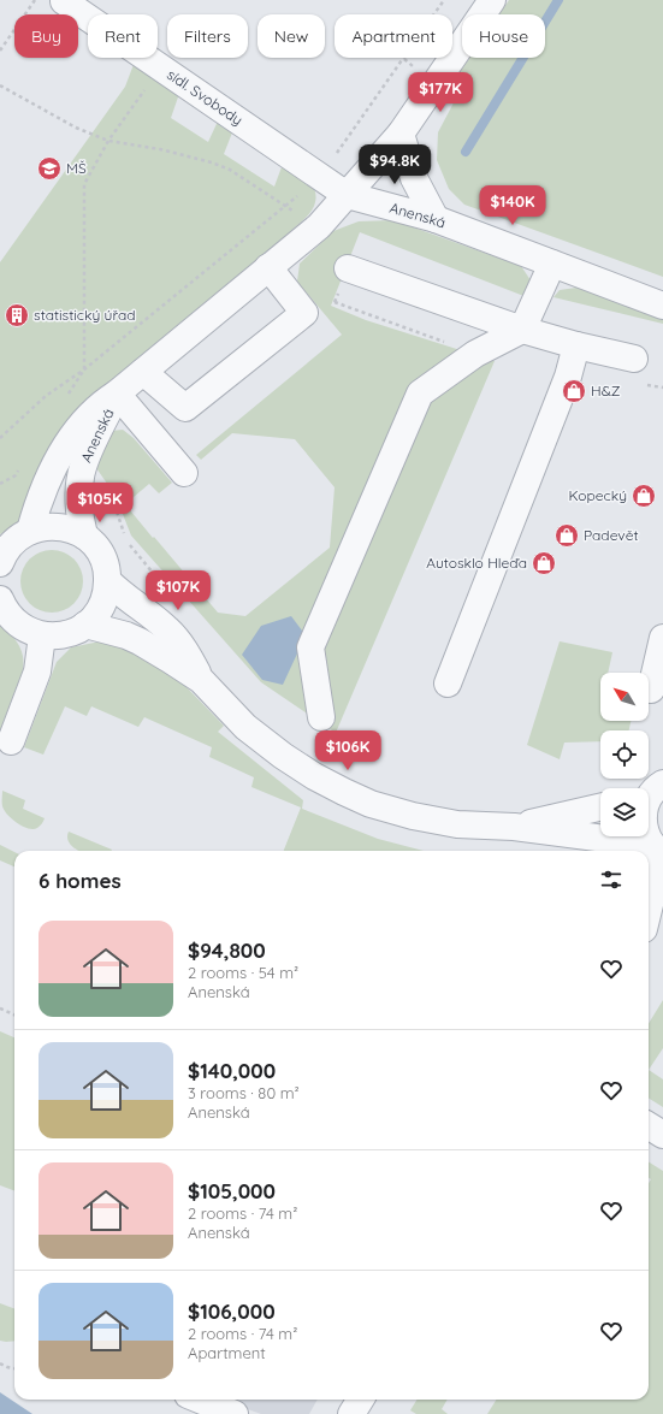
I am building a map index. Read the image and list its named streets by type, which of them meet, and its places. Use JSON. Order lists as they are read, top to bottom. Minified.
{"streets":{"street":["sídl. Svobody","Anenská"]},"crossings":[["sídl. Svobody","Anenská"]],"places":{"school or university":["MŠ"],"building":["statistický úřad"],"shop":["H&Z","Kopecký","Padevět","Autosklo Hleďa"]},"north":"top left","page":{"chip":["Buy","Rent","Filters","New","Apartment","House"],"price":["$177K","$94.8K","$140K","$105K","$107K","$106K"],"heading":"6 homes","list":[{"name":"$94,800","note":"2 rooms · 54 m² · Anenská"},{"name":"$140,000","note":"3 rooms · 80 m² · Anenská"},{"name":"$105,000","note":"2 rooms · 74 m² · Anenská"},{"name":"$106,000","note":"2 rooms · 74 m² · Apartment"}]}}
